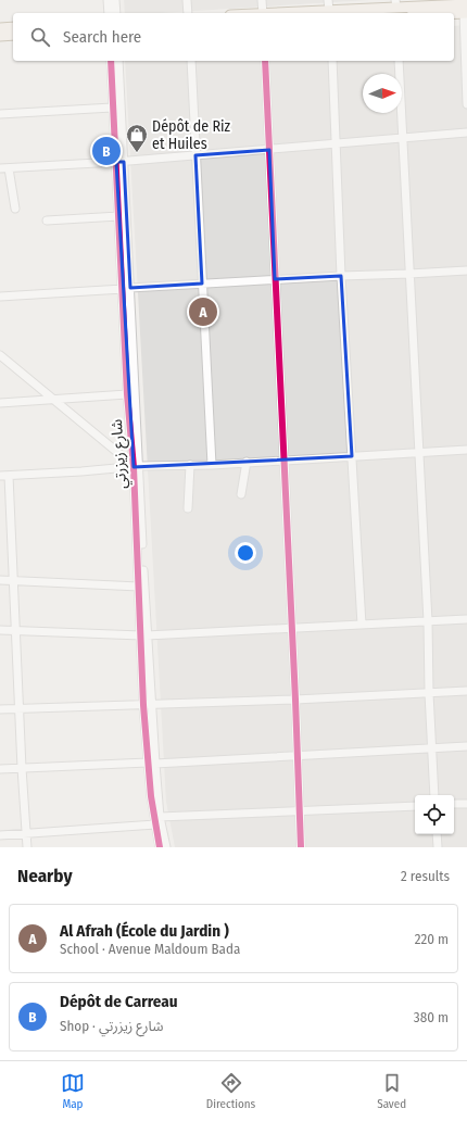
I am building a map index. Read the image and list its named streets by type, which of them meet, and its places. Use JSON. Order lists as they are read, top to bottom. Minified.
{"streets":{"street":["شارع زيزرتي"]},"places":{"shop":["Dépôt de Riz et Huiles"]},"north":"right","page":{"search":"Search here","pins":["B","A"],"heading":["Nearby","2 results"],"list":[{"mark":"A","name":"Al Afrah (École du Jardin )","note":"School · Avenue Maldoum Bada","value":"220 m"},{"mark":"B","name":"Dépôt de Carreau","note":"Shop · شارع زيزرتي","value":"380 m"}],"nav":["Map","Directions","Saved"]}}
